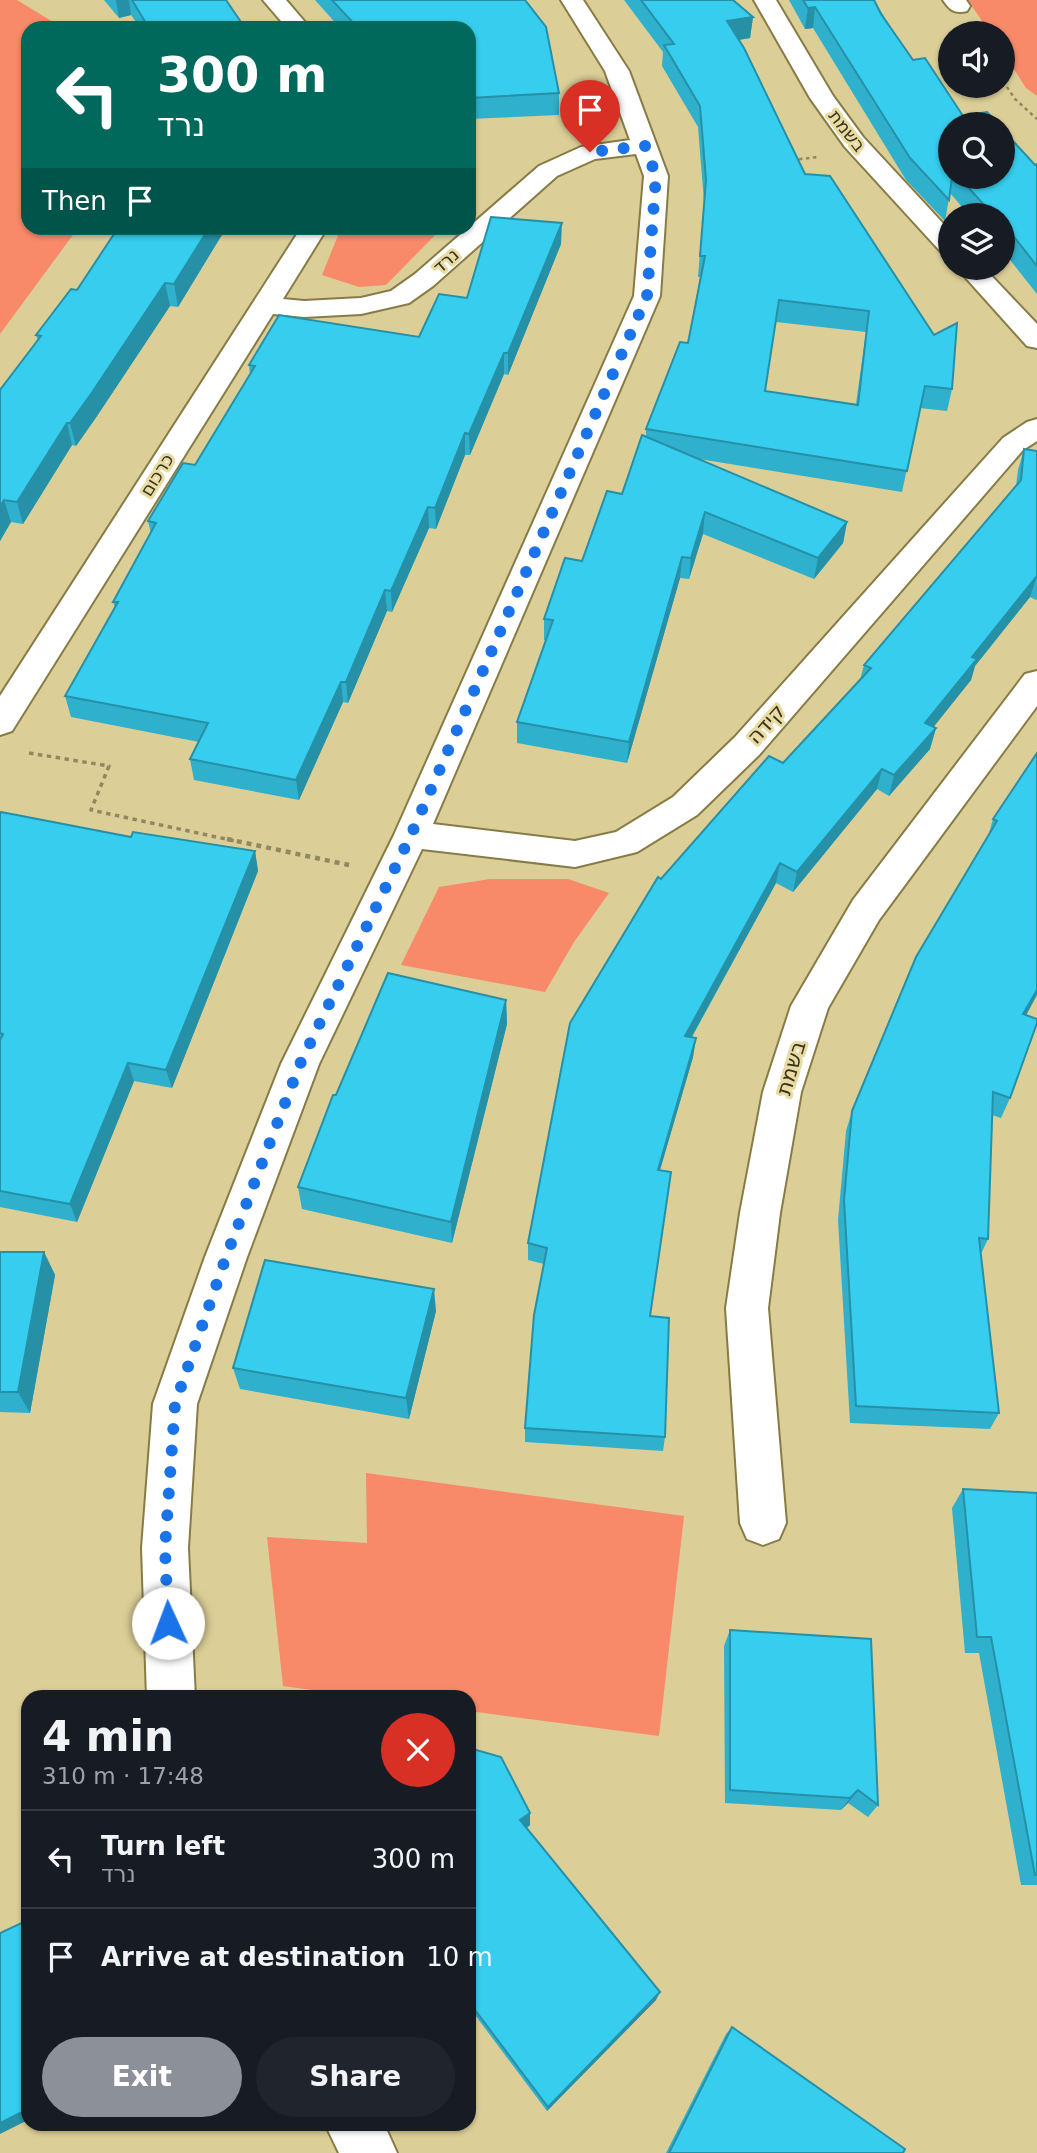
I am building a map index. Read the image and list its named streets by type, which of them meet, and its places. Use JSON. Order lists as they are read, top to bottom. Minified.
{"streets":{"street":["בשמת","נרד","כרכום","קידה"]},"crossings":[["נרד","כרכום"]],"page":{"turn":["300 m","נרד"],"then":"Then","heading":["4 min","310 m · 17:48"],"list":[{"name":"Turn left","note":"נרד","value":"300 m"},{"name":"Arrive at destination","value":"10 m"}],"buttons":["Exit","Share"]}}
